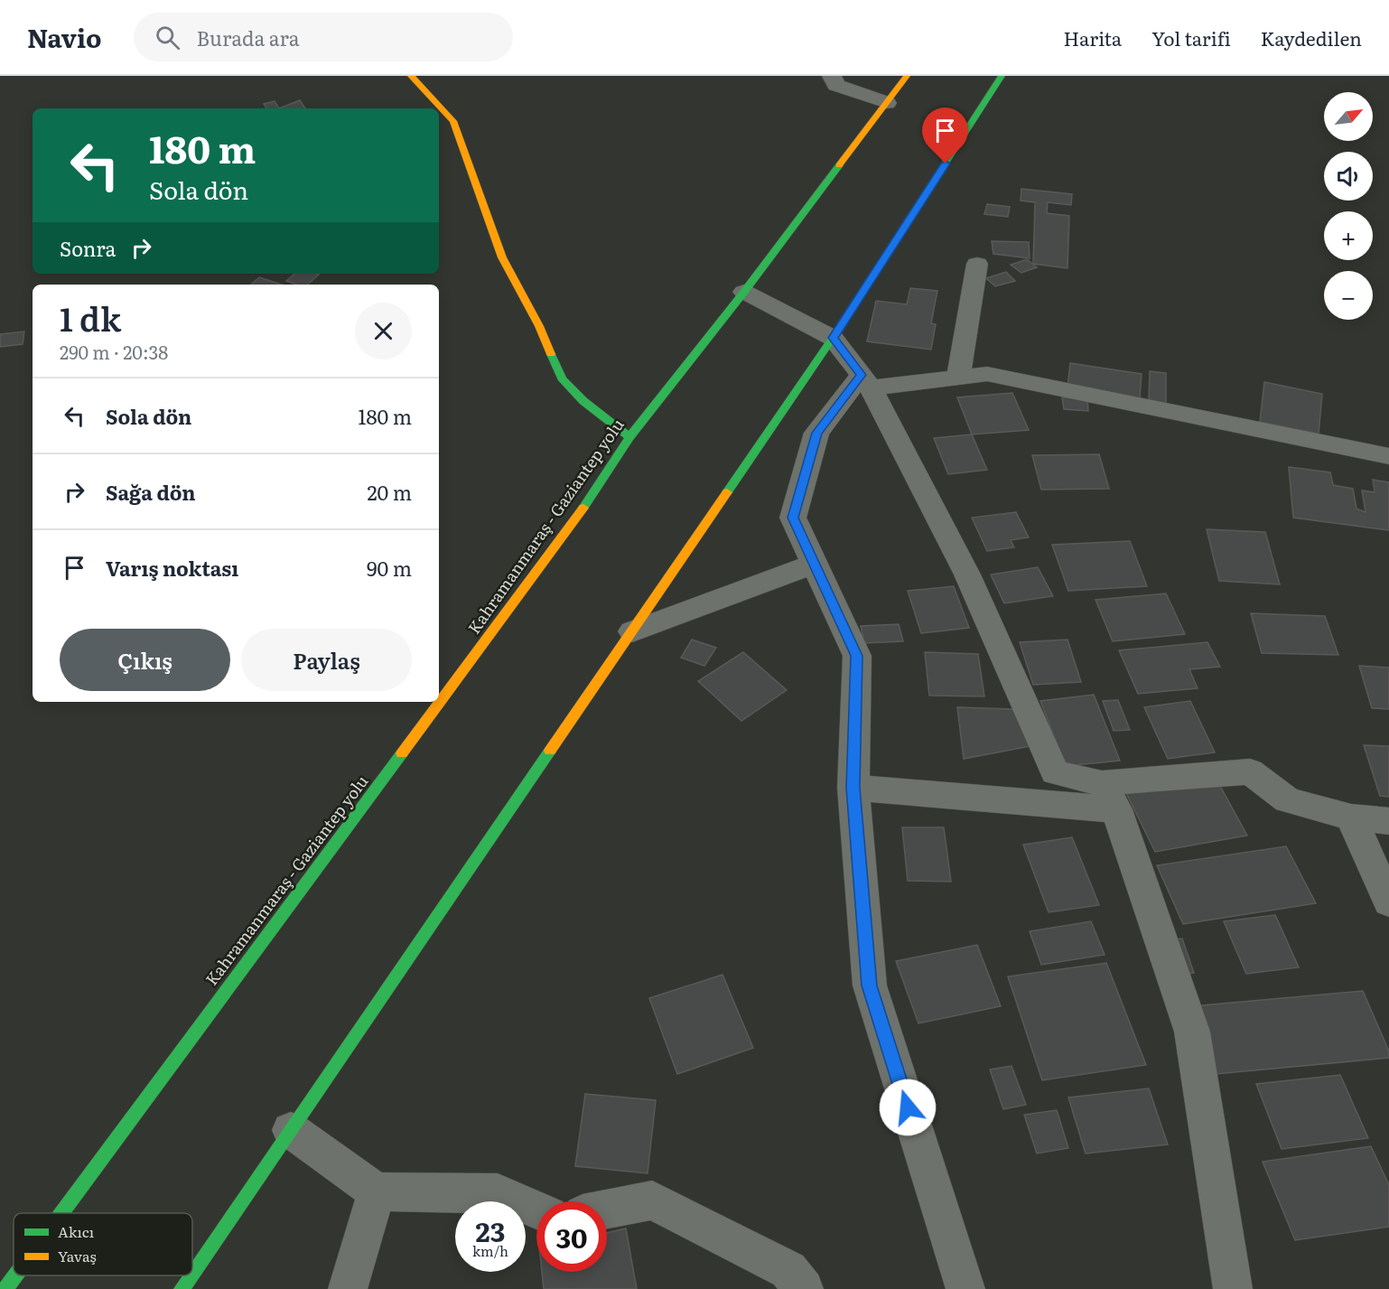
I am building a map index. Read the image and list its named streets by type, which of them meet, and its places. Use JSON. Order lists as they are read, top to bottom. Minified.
{"streets":{"main road":["Kahramanmaraş - Gaziantep yolu"]},"legend":["Akıcı","Yavaş"],"north":"top right","page":{"header":"Navio","search":"Burada ara","nav":["Harita","Yol tarifi","Kaydedilen"],"map_buttons":["+","−"],"turn":["180 m","Sola dön"],"then":"Sonra","heading":["1 dk","290 m · 20:38"],"list":[{"name":"Sola dön","value":"180 m"},{"name":"Sağa dön","value":"20 m"},{"name":"Varış noktası","value":"90 m"}],"buttons":["Çıkış","Paylaş"],"speed":"23 km/h","limit":"30"}}
